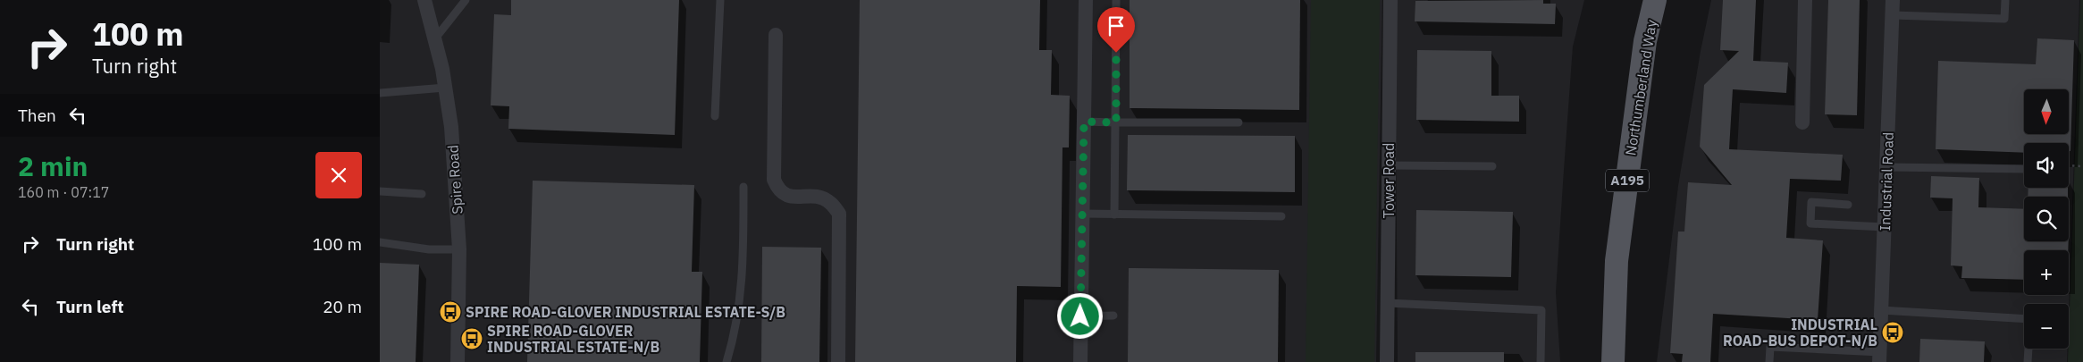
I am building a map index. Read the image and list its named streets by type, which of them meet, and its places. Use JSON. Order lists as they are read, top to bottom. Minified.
{"streets":{"main road":["Northumberland Way","A195"],"street":["Spire Road","Tower Road","Industrial Road"]},"places":{"bus stop":["SPIRE ROAD-GLOVER INDUSTRIAL ESTATE-S/B","INDUSTRIAL ROAD-BUS DEPOT-N/B","SPIRE ROAD-GLOVER INDUSTRIAL ESTATE-N/B"]},"north":"bottom","page":{"turn":["100 m","Turn right"],"map_buttons":["+","−"],"then":"Then","heading":["2 min","160 m · 07:17"],"list":[{"name":"Turn right","value":"100 m"},{"name":"Turn left","value":"20 m"}]}}
